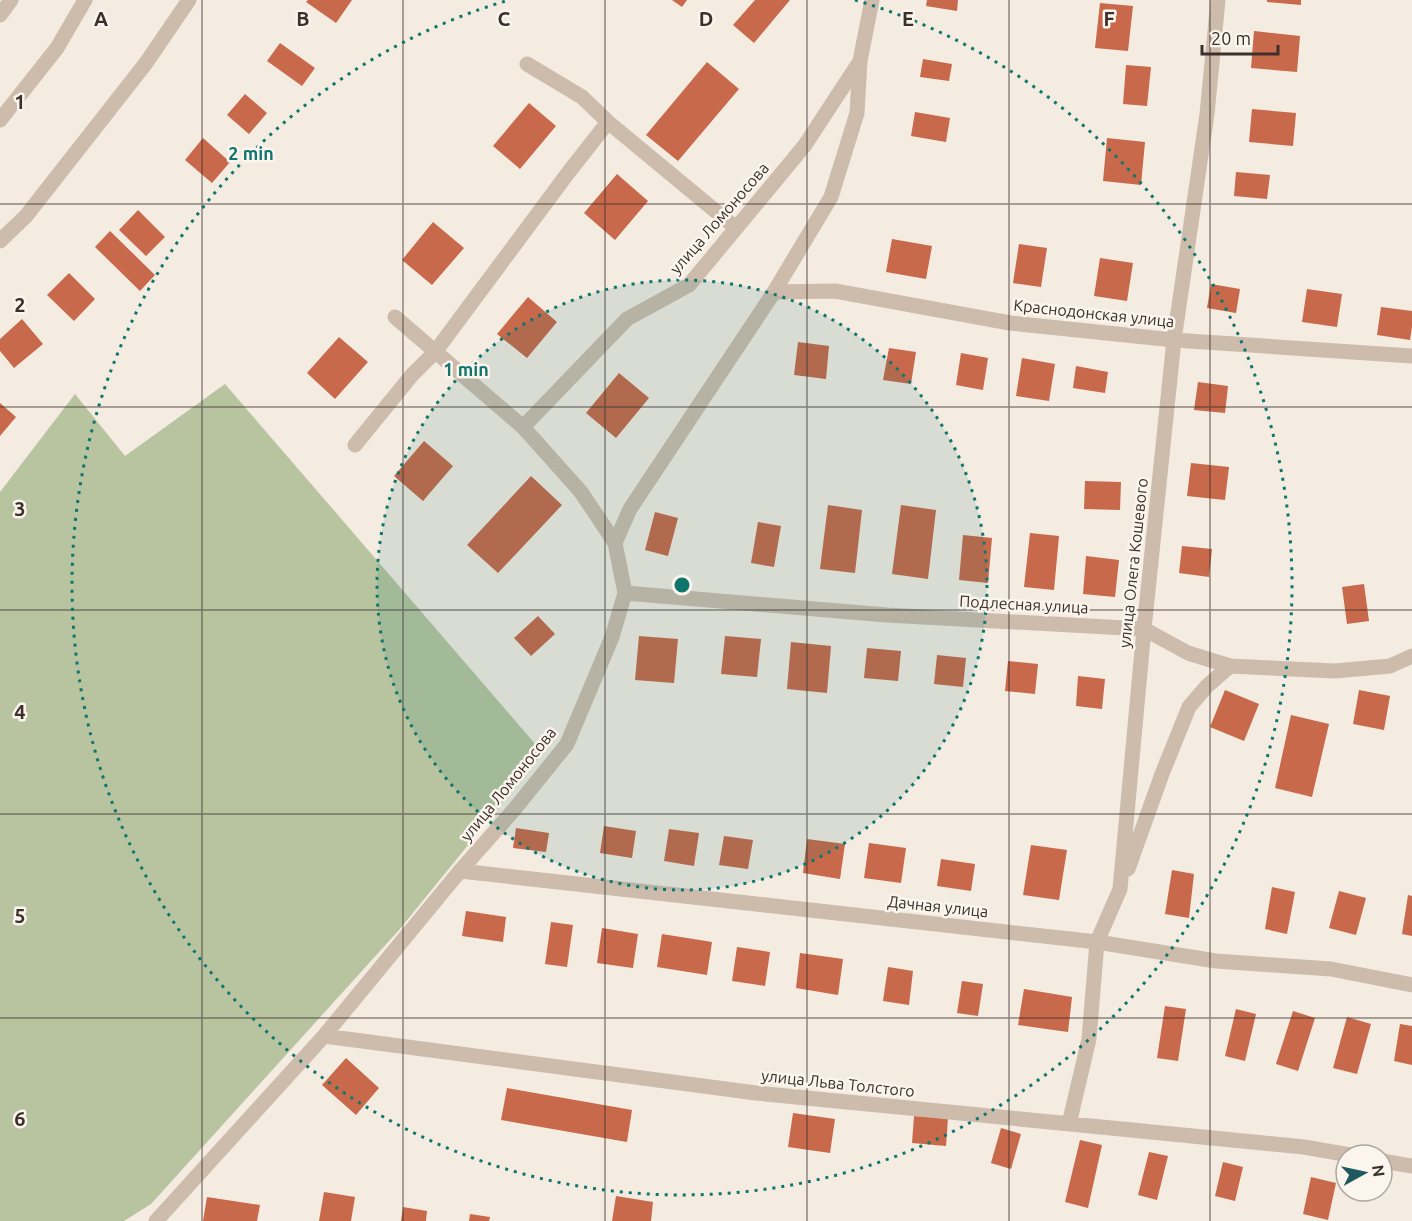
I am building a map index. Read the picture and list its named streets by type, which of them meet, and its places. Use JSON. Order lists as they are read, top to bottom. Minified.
{"streets":{"street":["улица Ломоносова","Краснодонская улица","улица Олега Кошевого","Подлесная улица","Дачная улица","улица Льва Толстого"]},"crossings":[["улица Ломоносова","Подлесная улица"],["улица Ломоносова","Дачная улица"],["улица Ломоносова","улица Льва Толстого"],["Краснодонская улица","улица Олега Кошевого"],["улица Олега Кошевого","Подлесная улица"],["улица Олега Кошевого","Дачная улица"],["улица Олега Кошевого","улица Льва Толстого"]],"scale_bar":"20 m","north":"right","grid":{"columns":["A","B","C","D","E","F"],"rows":["1","2","3","4","5","6"]},"rings":["2 min","1 min"]}
